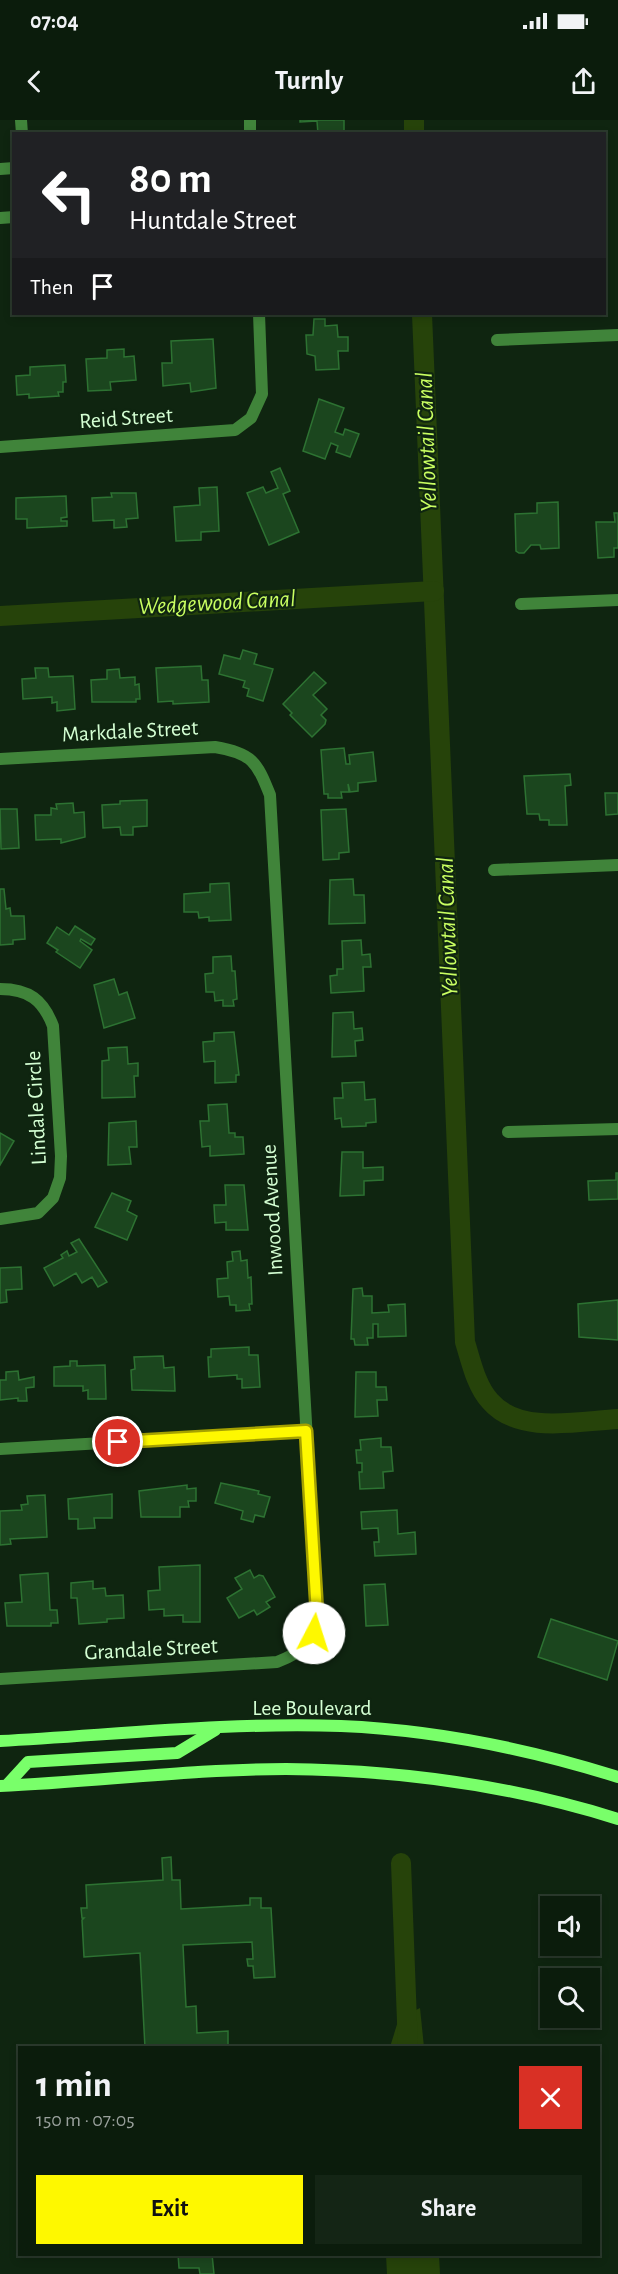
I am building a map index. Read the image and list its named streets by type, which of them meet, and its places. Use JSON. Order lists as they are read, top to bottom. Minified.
{"streets":{"main road":["Lee Boulevard"],"street":["Reid Street","Markdale Street","Lindale Circle","Inwood Avenue","Grandale Street"]},"crossings":[["Markdale Street","Inwood Avenue"],["Inwood Avenue","Grandale Street"]],"water":["Yellowtail Canal","Wedgewood Canal"],"page":{"status":"07:04","header":"Turnly","turn":["80 m","Huntdale Street"],"then":"Then","heading":["1 min","150 m · 07:05"],"buttons":["Exit","Share"]}}
